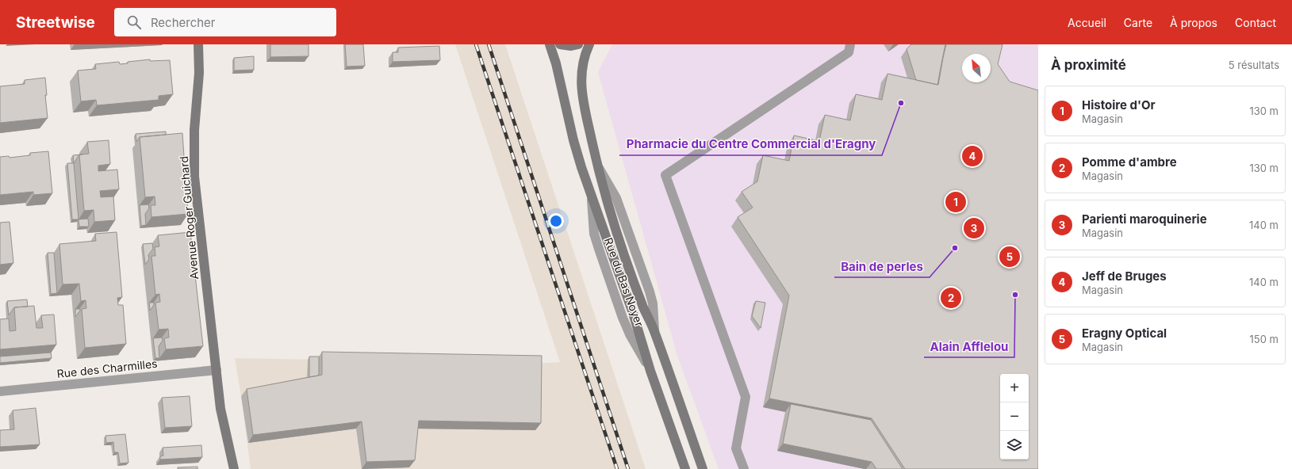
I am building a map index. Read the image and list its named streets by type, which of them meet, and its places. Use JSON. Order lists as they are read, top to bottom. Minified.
{"streets":{"street":["Avenue Roger Guichard","Rue du Bas Noyer","Rue des Charmilles"]},"crossings":[["Avenue Roger Guichard","Rue des Charmilles"]],"places":["Pharmacie du Centre Commercial d'Eragny","Bain de perles","Alain Afflelou"],"north":"top left","page":{"header":"Streetwise","search":"Rechercher","nav":["Accueil","Carte","À propos","Contact"],"heading":["À proximité","5 résultats"],"list":[{"mark":"1","name":"Histoire d'Or","note":"Magasin","value":"130 m"},{"mark":"2","name":"Pomme d'ambre","note":"Magasin","value":"130 m"},{"mark":"3","name":"Parienti maroquinerie","note":"Magasin","value":"140 m"},{"mark":"4","name":"Jeff de Bruges","note":"Magasin","value":"140 m"},{"mark":"5","name":"Eragny Optical","note":"Magasin","value":"150 m"}],"pins":["4","1","3","5","2"],"map_buttons":["+","−"]}}
